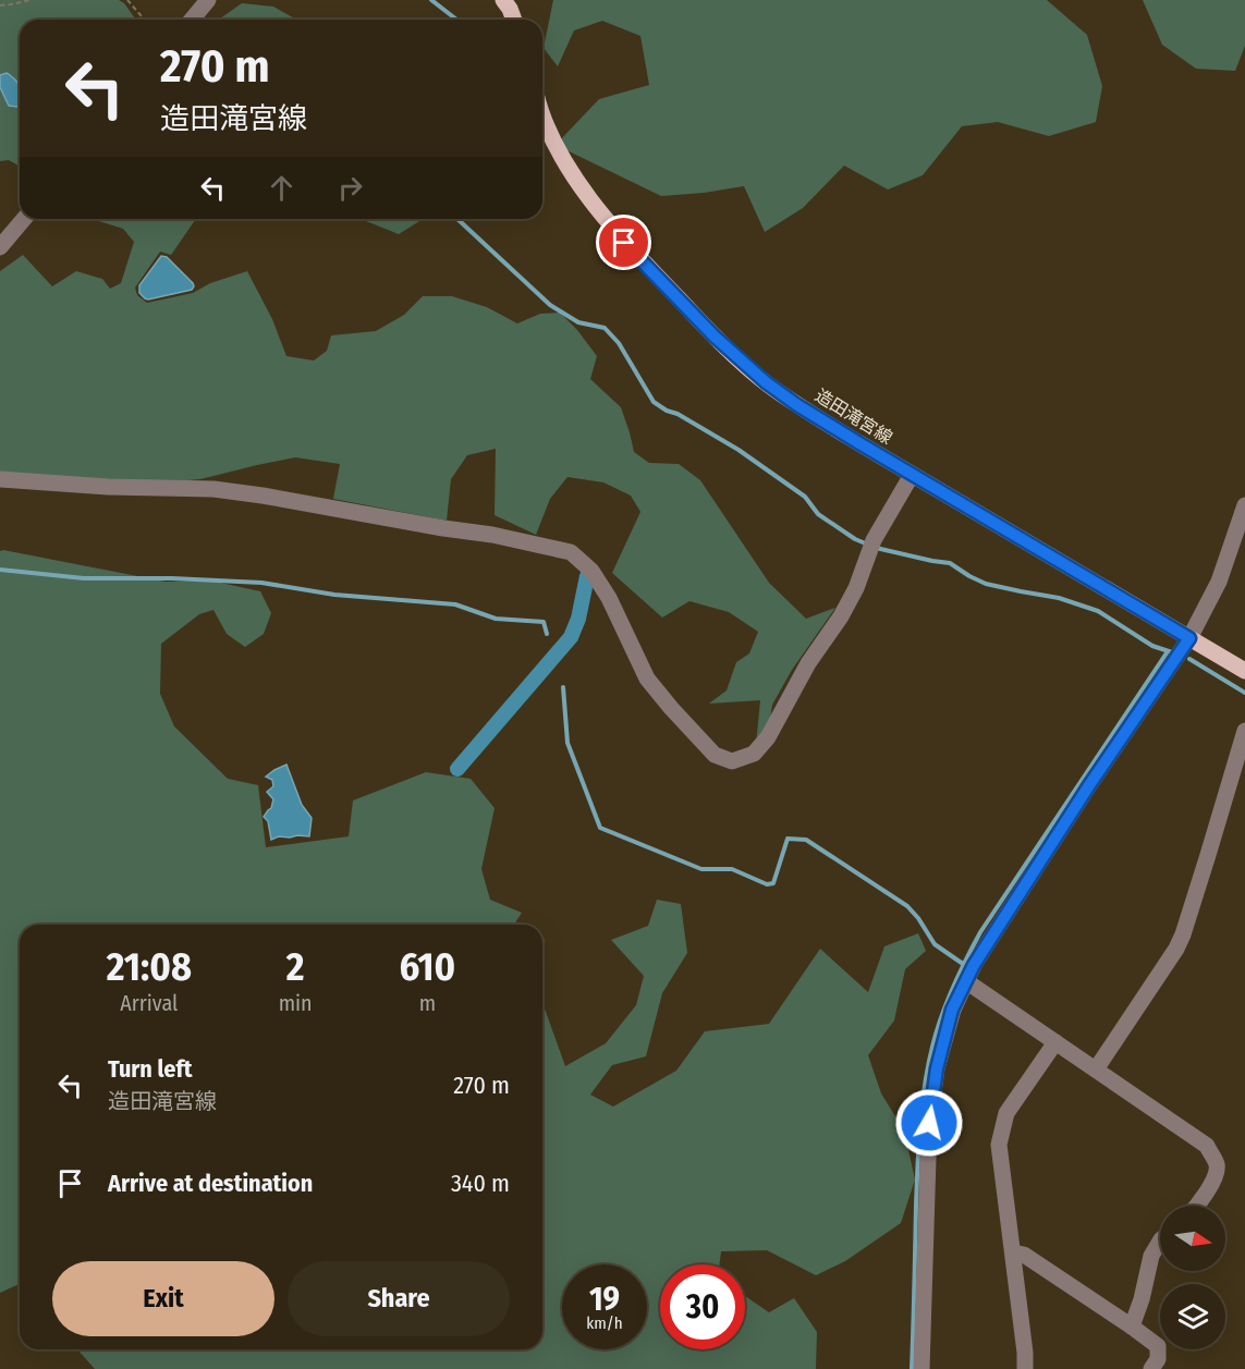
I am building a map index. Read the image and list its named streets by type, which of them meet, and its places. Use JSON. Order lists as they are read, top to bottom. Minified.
{"streets":{"main road":["造田滝宮線"]},"north":"right","page":{"turn":["270 m","造田滝宮線"],"eta":["21:08","Arrival","2","min","610","m"],"list":[{"name":"Turn left","note":"造田滝宮線","value":"270 m"},{"name":"Arrive at destination","value":"340 m"}],"buttons":["Exit","Share"],"speed":"19 km/h","limit":"30"}}
